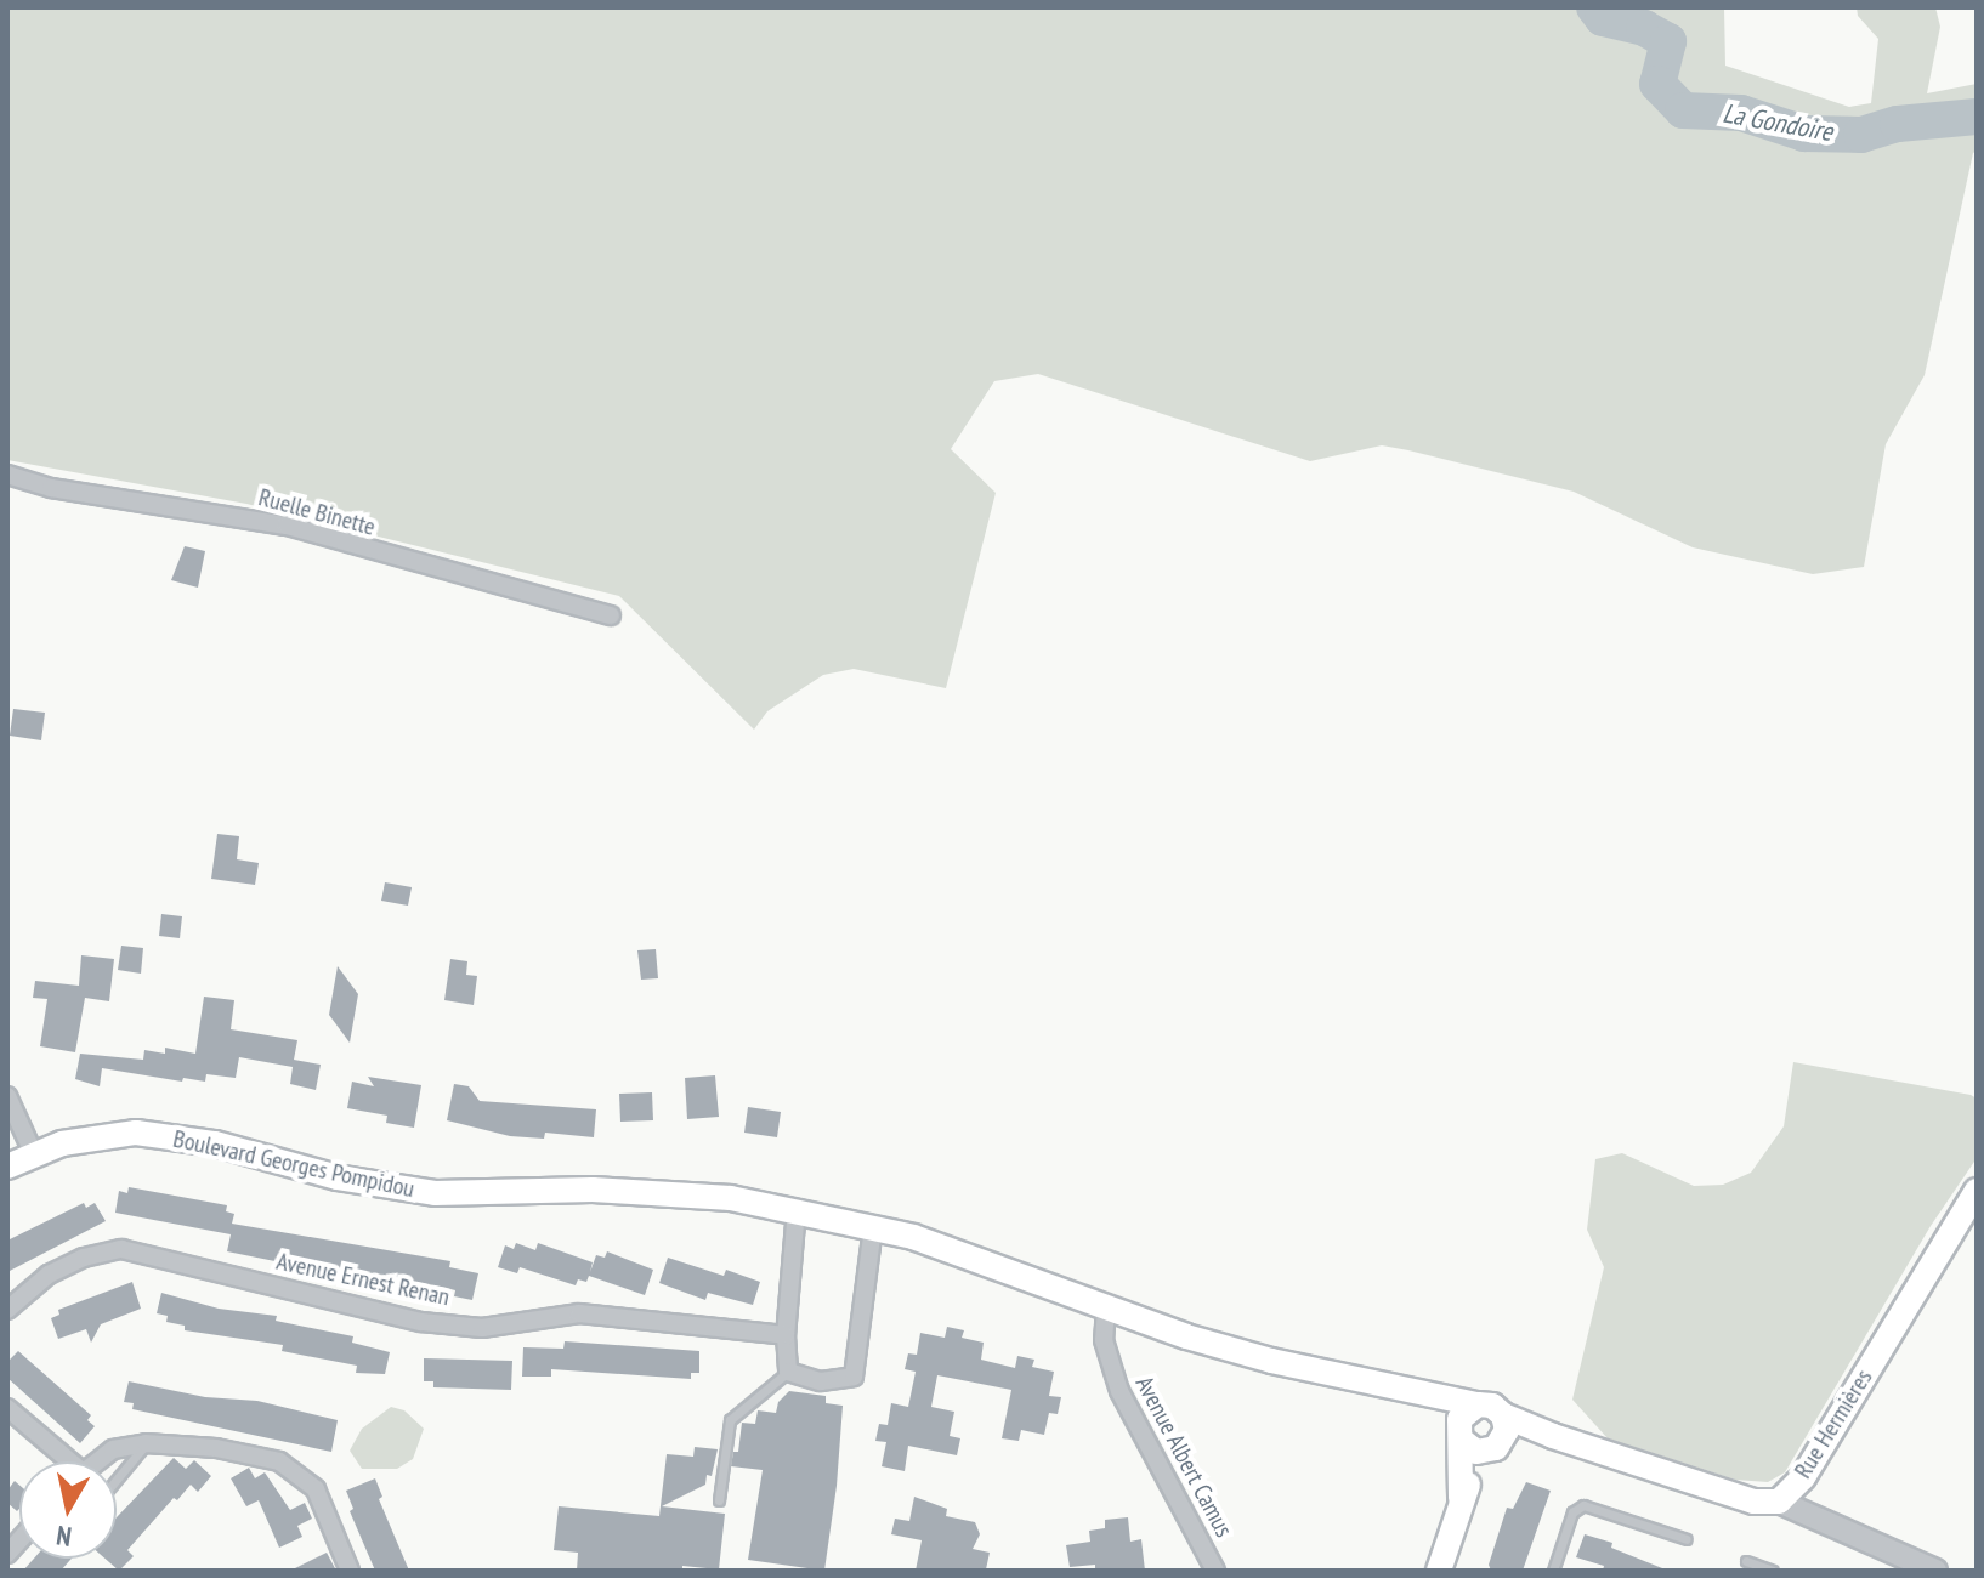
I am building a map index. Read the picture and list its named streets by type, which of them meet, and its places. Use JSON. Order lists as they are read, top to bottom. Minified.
{"streets":{"main road":["Boulevard Georges Pompidou","Rue Hermières"],"street":["Ruelle Binette","Avenue Ernest Renan","Avenue Albert Camus"]},"crossings":[["Boulevard Georges Pompidou","Rue Hermières"],["Boulevard Georges Pompidou","Avenue Albert Camus"]],"water":["La Gondoire"],"north":"bottom"}
